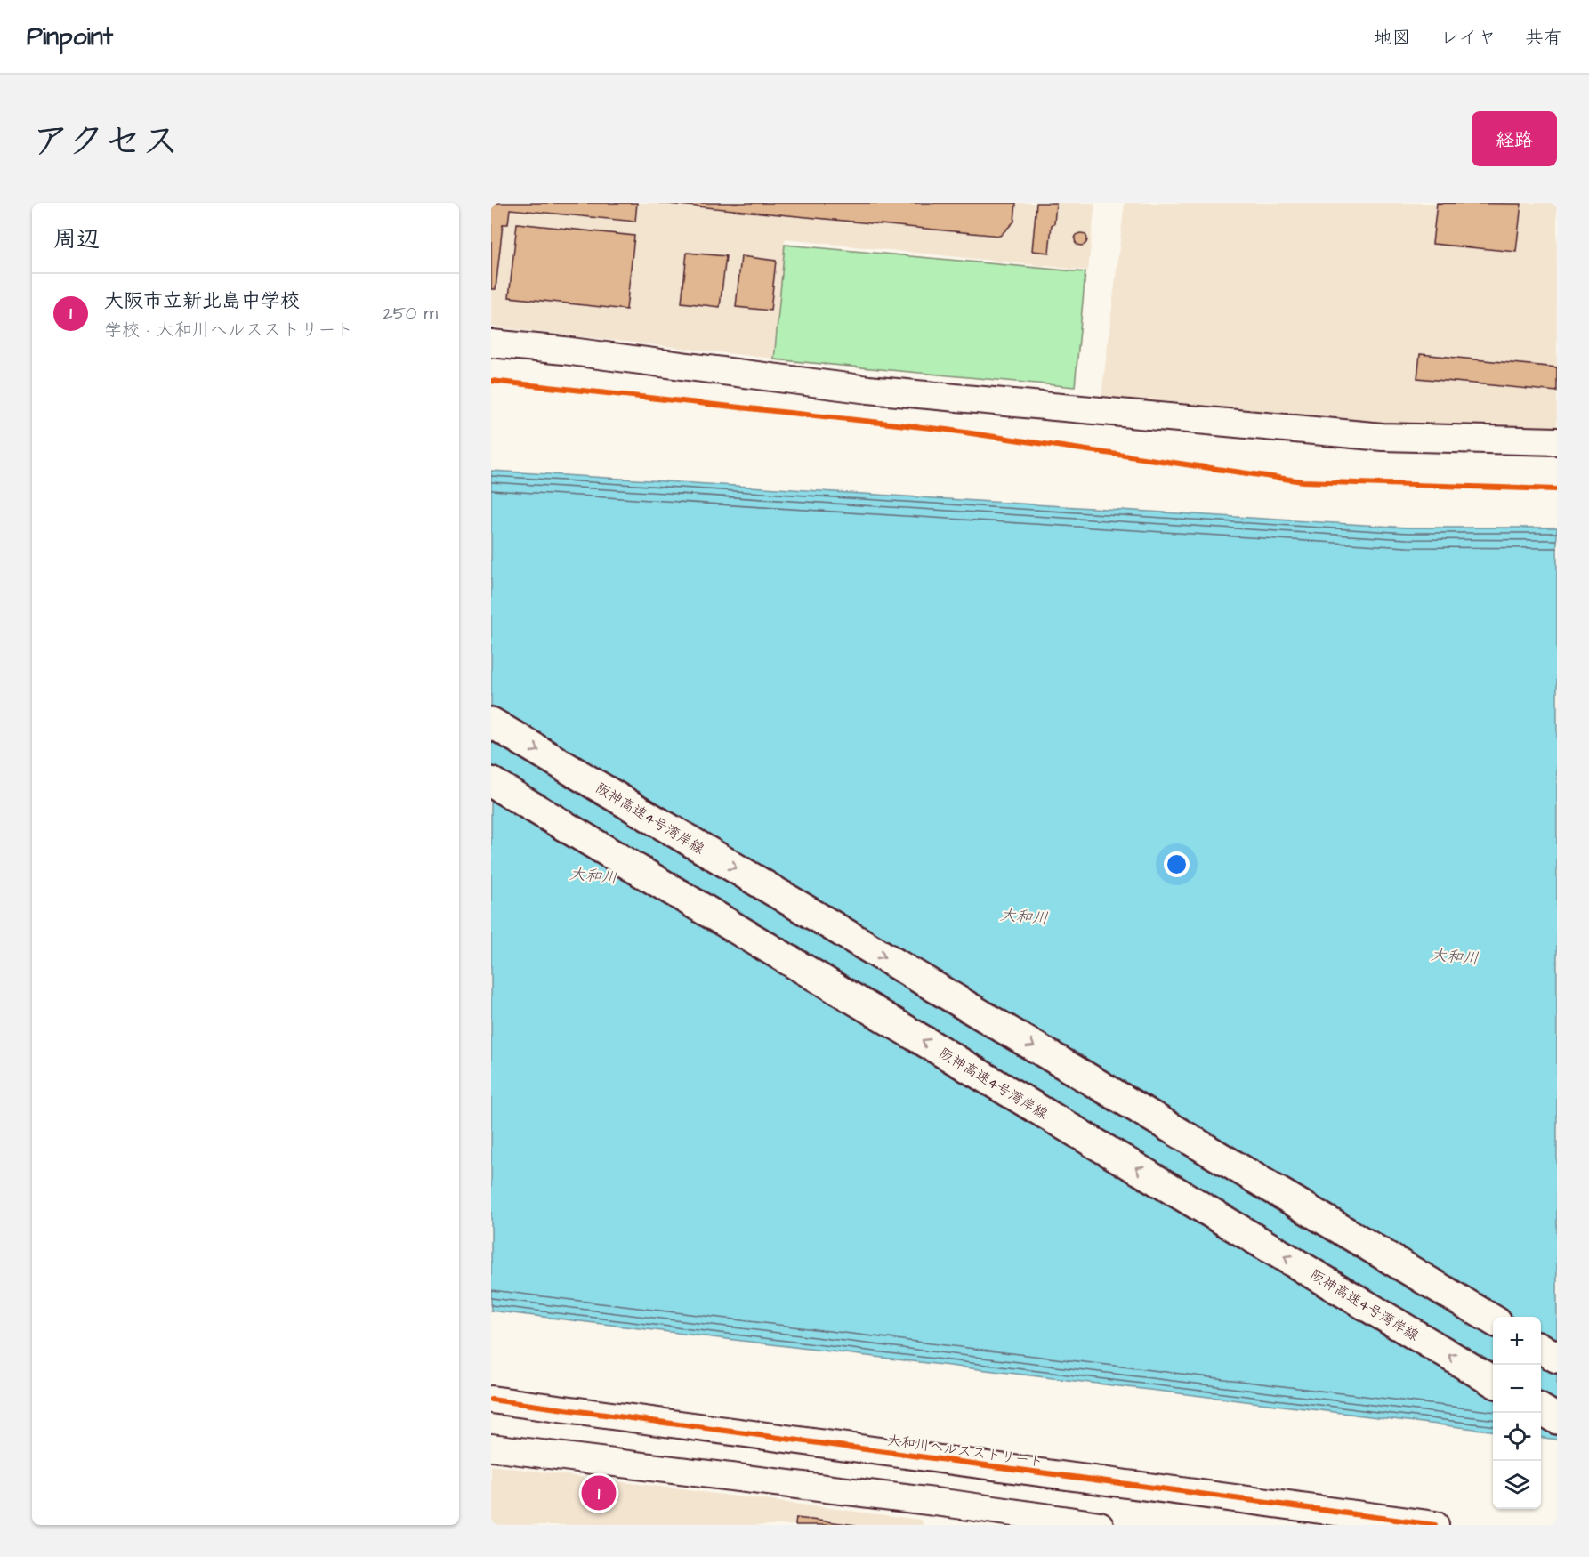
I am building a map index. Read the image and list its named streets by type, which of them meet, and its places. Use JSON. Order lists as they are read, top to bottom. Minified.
{"streets":{"highway":["阪神高速4号湾岸線"],"street":["大和川ヘルスストリート"]},"water":["大和川"],"page":{"header":"Pinpoint","nav":["地図","レイヤ","共有"],"title":"アクセス","buttons":"経路","heading":"周辺","list":[{"mark":"1","name":"大阪市立新北島中学校","note":"学校 · 大和川ヘルスストリート","value":"250 m"}],"map_buttons":["+","−"],"pins":"1"}}
